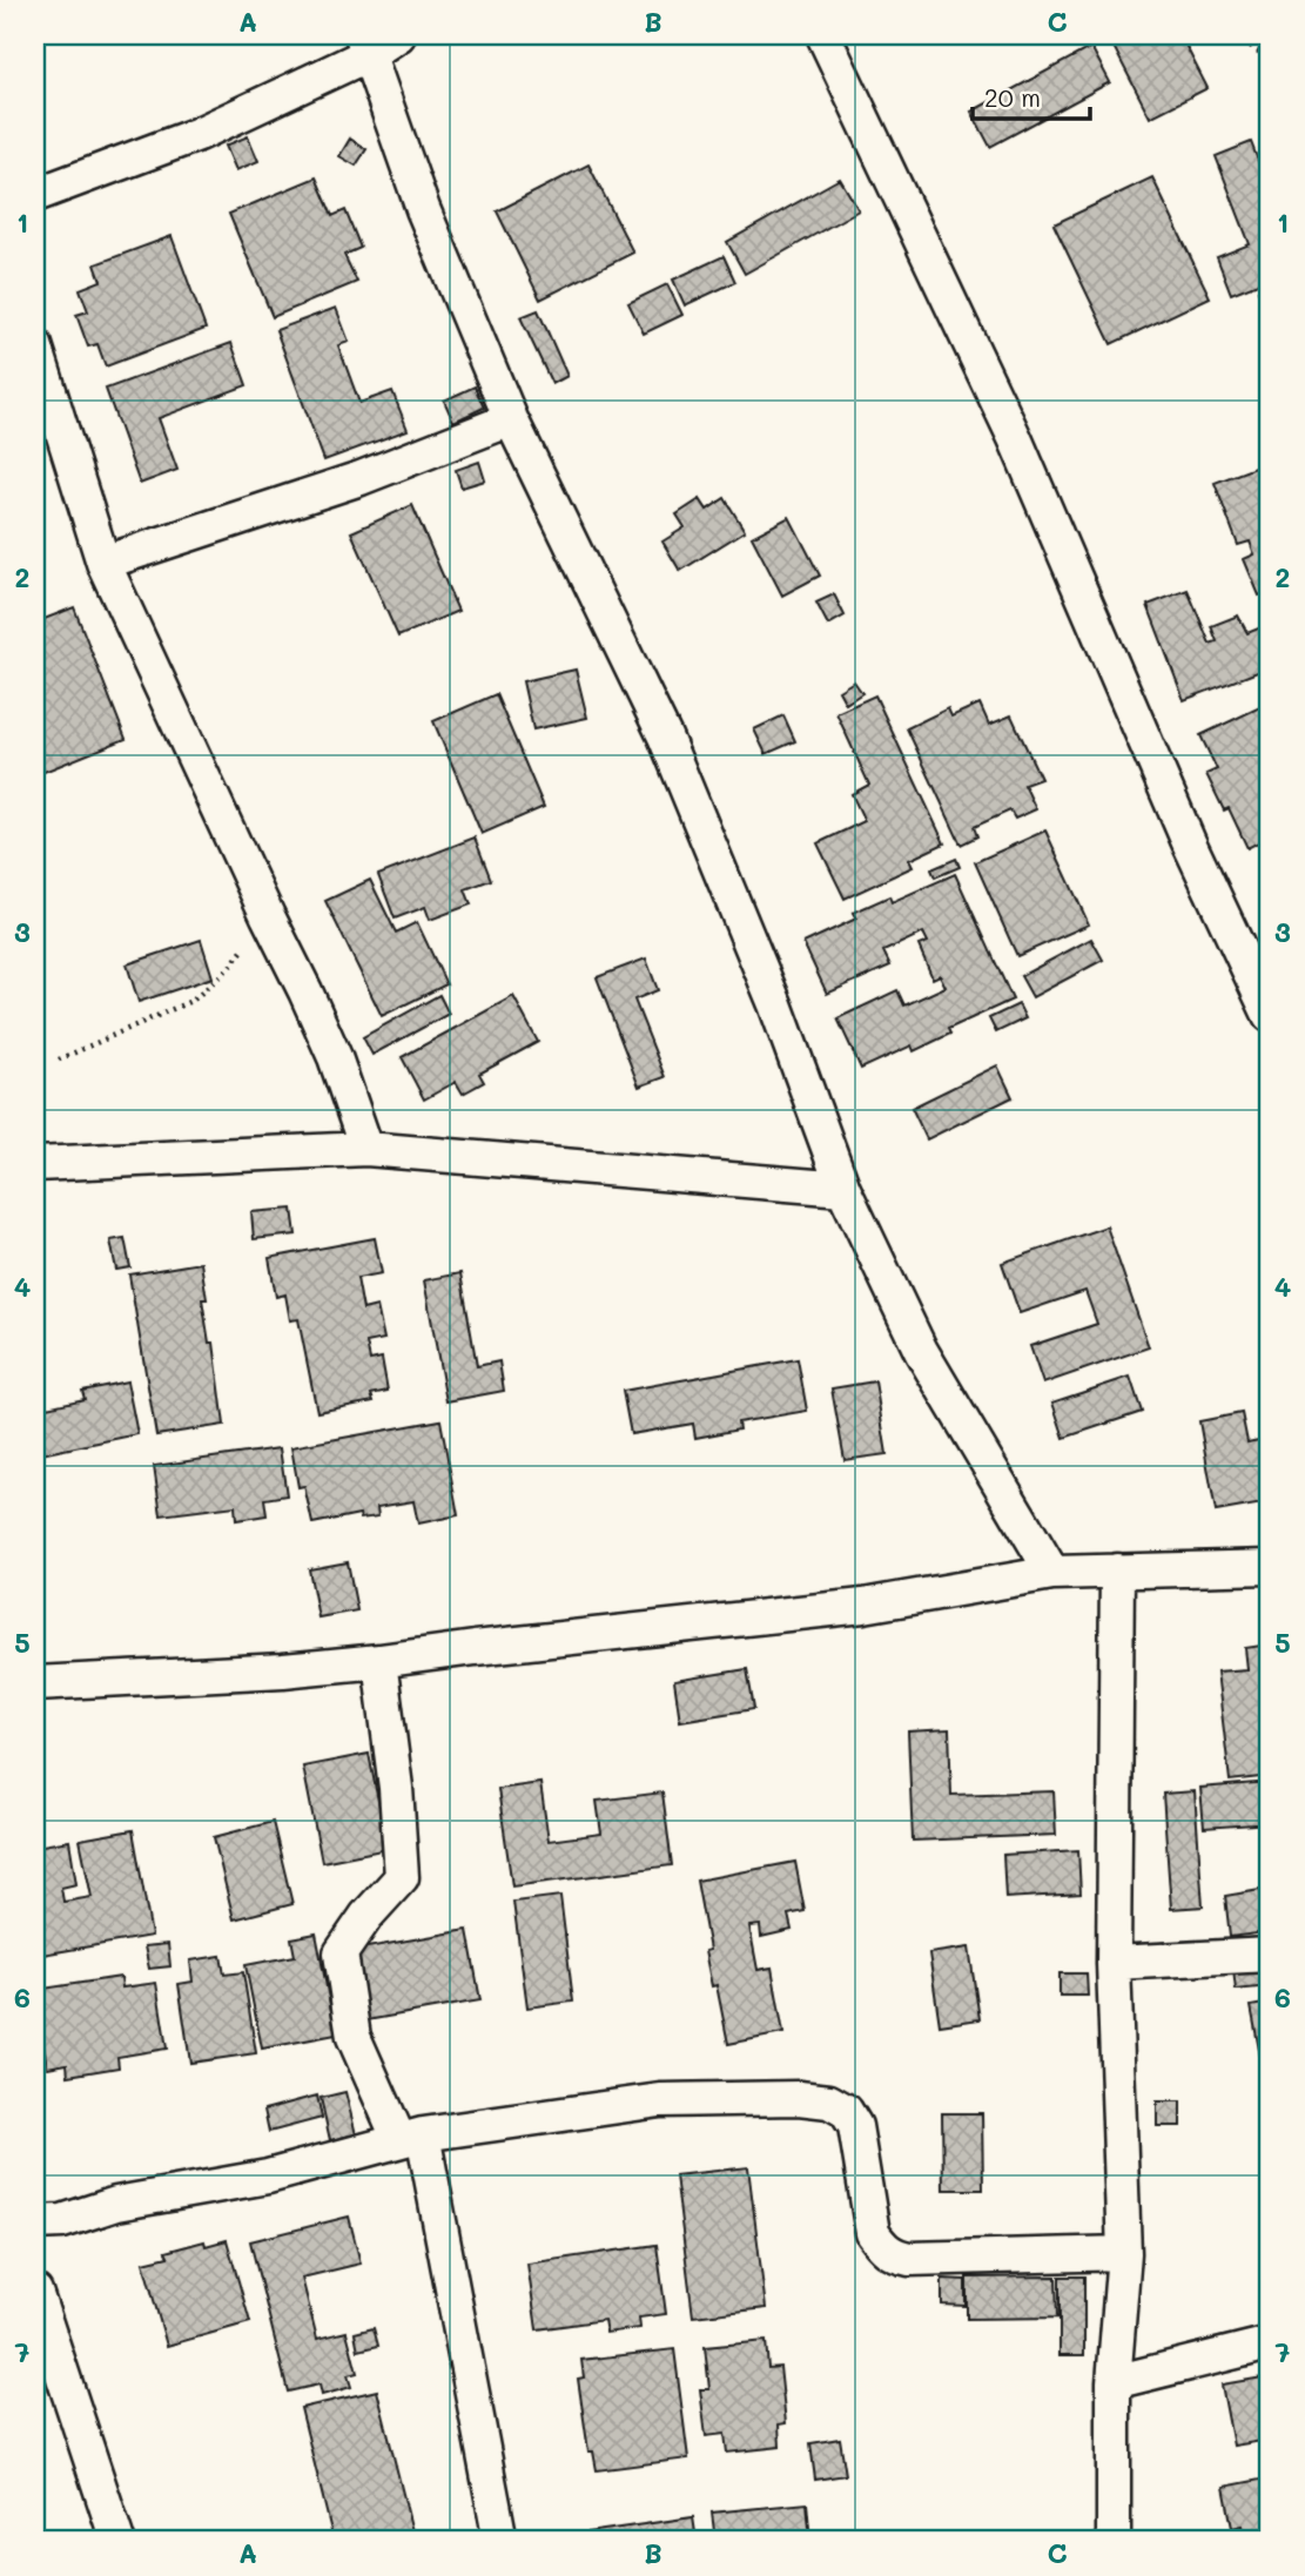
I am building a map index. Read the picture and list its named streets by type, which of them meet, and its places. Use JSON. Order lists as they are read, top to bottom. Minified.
{"scale_bar":"20 m","grid":{"columns":["A","B","C"],"rows":["1","2","3","4","5","6","7"]}}
